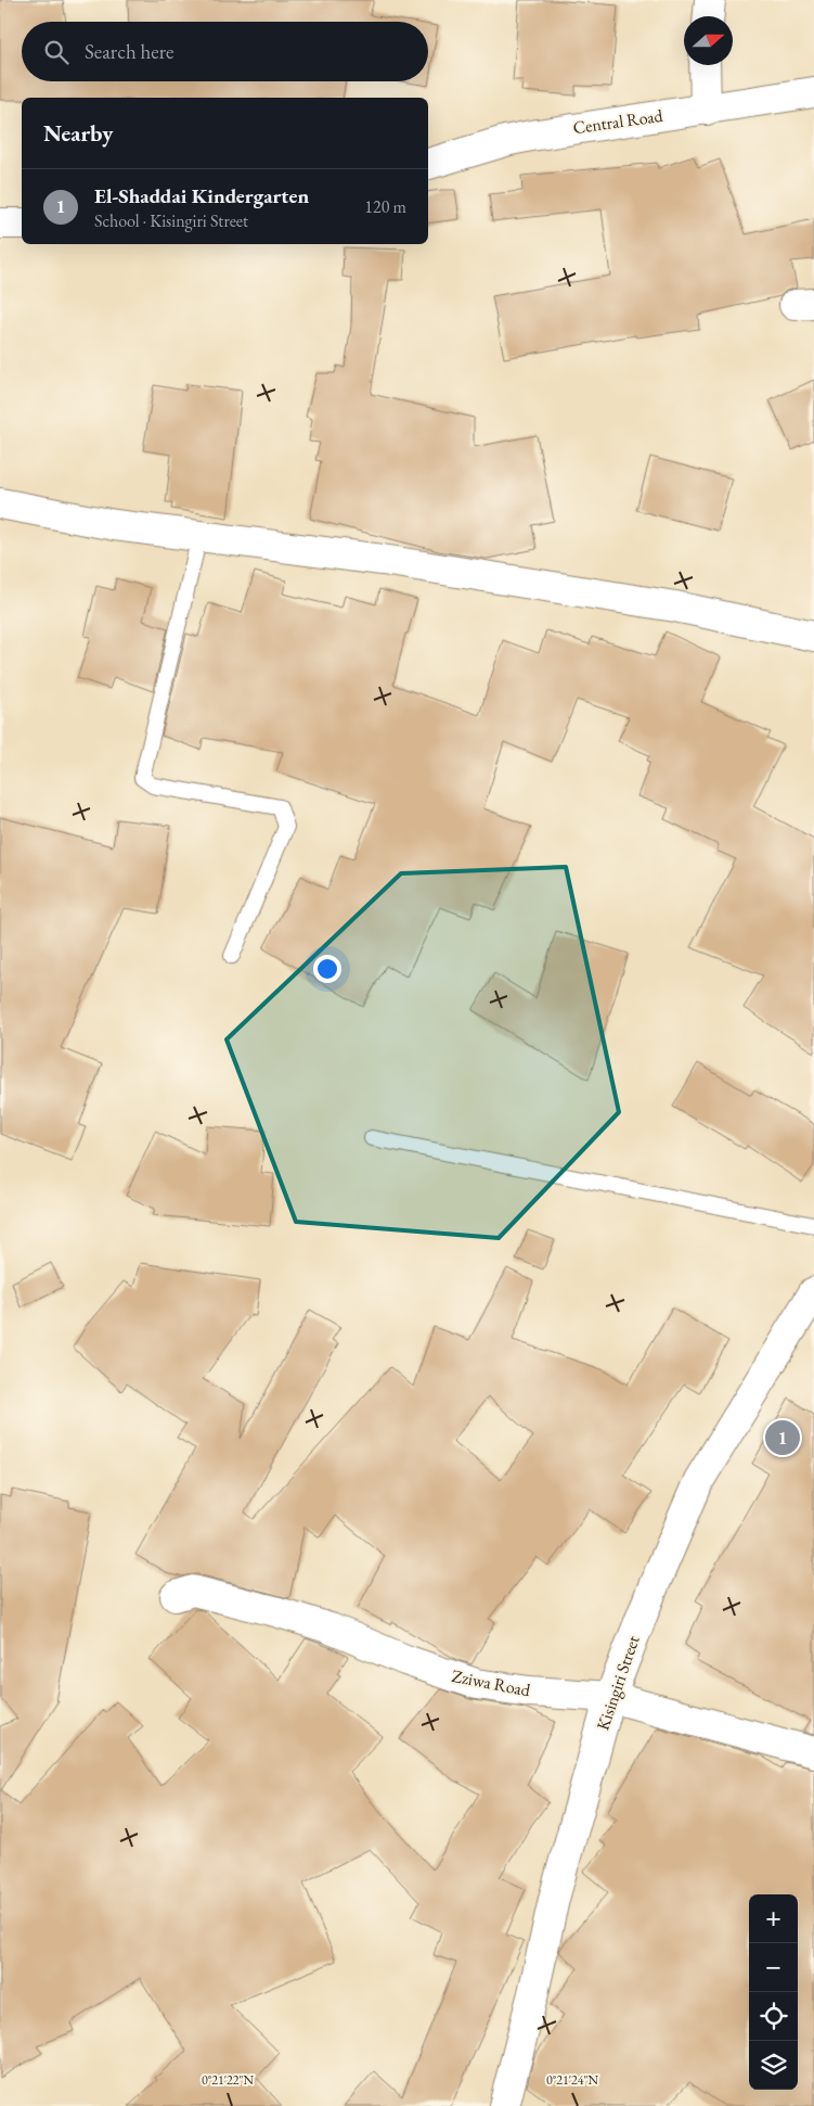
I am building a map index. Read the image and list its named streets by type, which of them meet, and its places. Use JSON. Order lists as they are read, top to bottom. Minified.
{"streets":{"street":["Central Road","Zziwa Road","Kisingiri Street"]},"crossings":[["Zziwa Road","Kisingiri Street"]],"north":"right","page":{"search":"Search here","heading":"Nearby","list":[{"mark":"1","name":"El-Shaddai Kindergarten","note":"School · Kisingiri Street","value":"120 m"}],"pins":"1","map_buttons":["+","−"]},"coordinates":["0°21'22\"N","0°21'24\"N"]}
